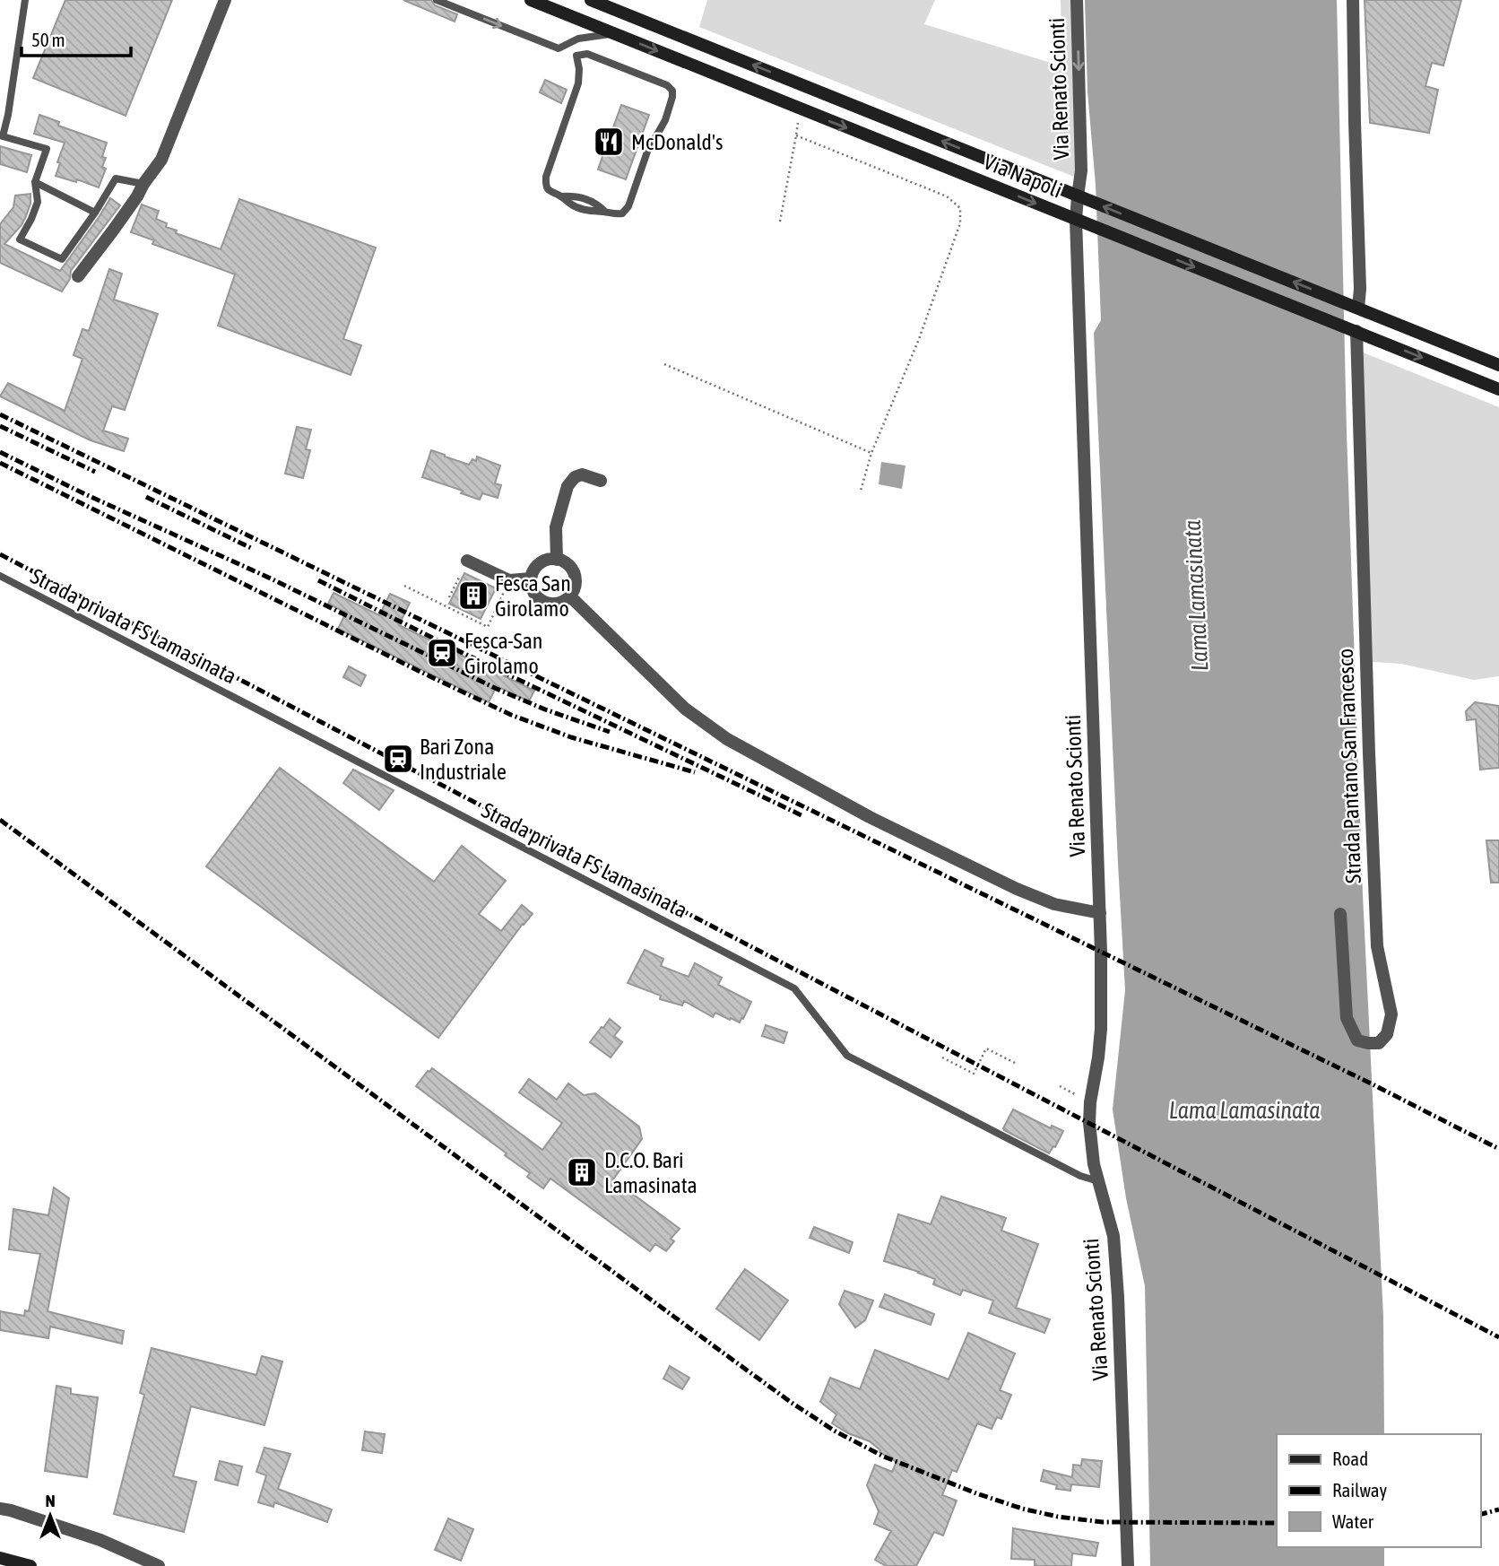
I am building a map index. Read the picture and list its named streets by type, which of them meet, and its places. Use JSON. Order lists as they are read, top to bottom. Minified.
{"streets":{"main road":["Via Napoli"],"street":["Via Renato Scionti","Strada Pantano San Francesco"],"lane":["Strada privata FS Lamasinata"]},"crossings":[["Via Renato Scionti","Via Napoli"],["Via Renato Scionti","Strada privata FS Lamasinata"],["Via Napoli","Strada Pantano San Francesco"]],"water":["Lama Lamasinata"],"places":{"restaurant":["McDonald's"],"building":["Fesca San Girolamo","D.C.O. Bari Lamasinata"],"station":["Fesca-San Girolamo","Bari Zona Industriale"]},"legend":["Road","Railway","Water"],"scale_bar":"50 m","north":"top"}
